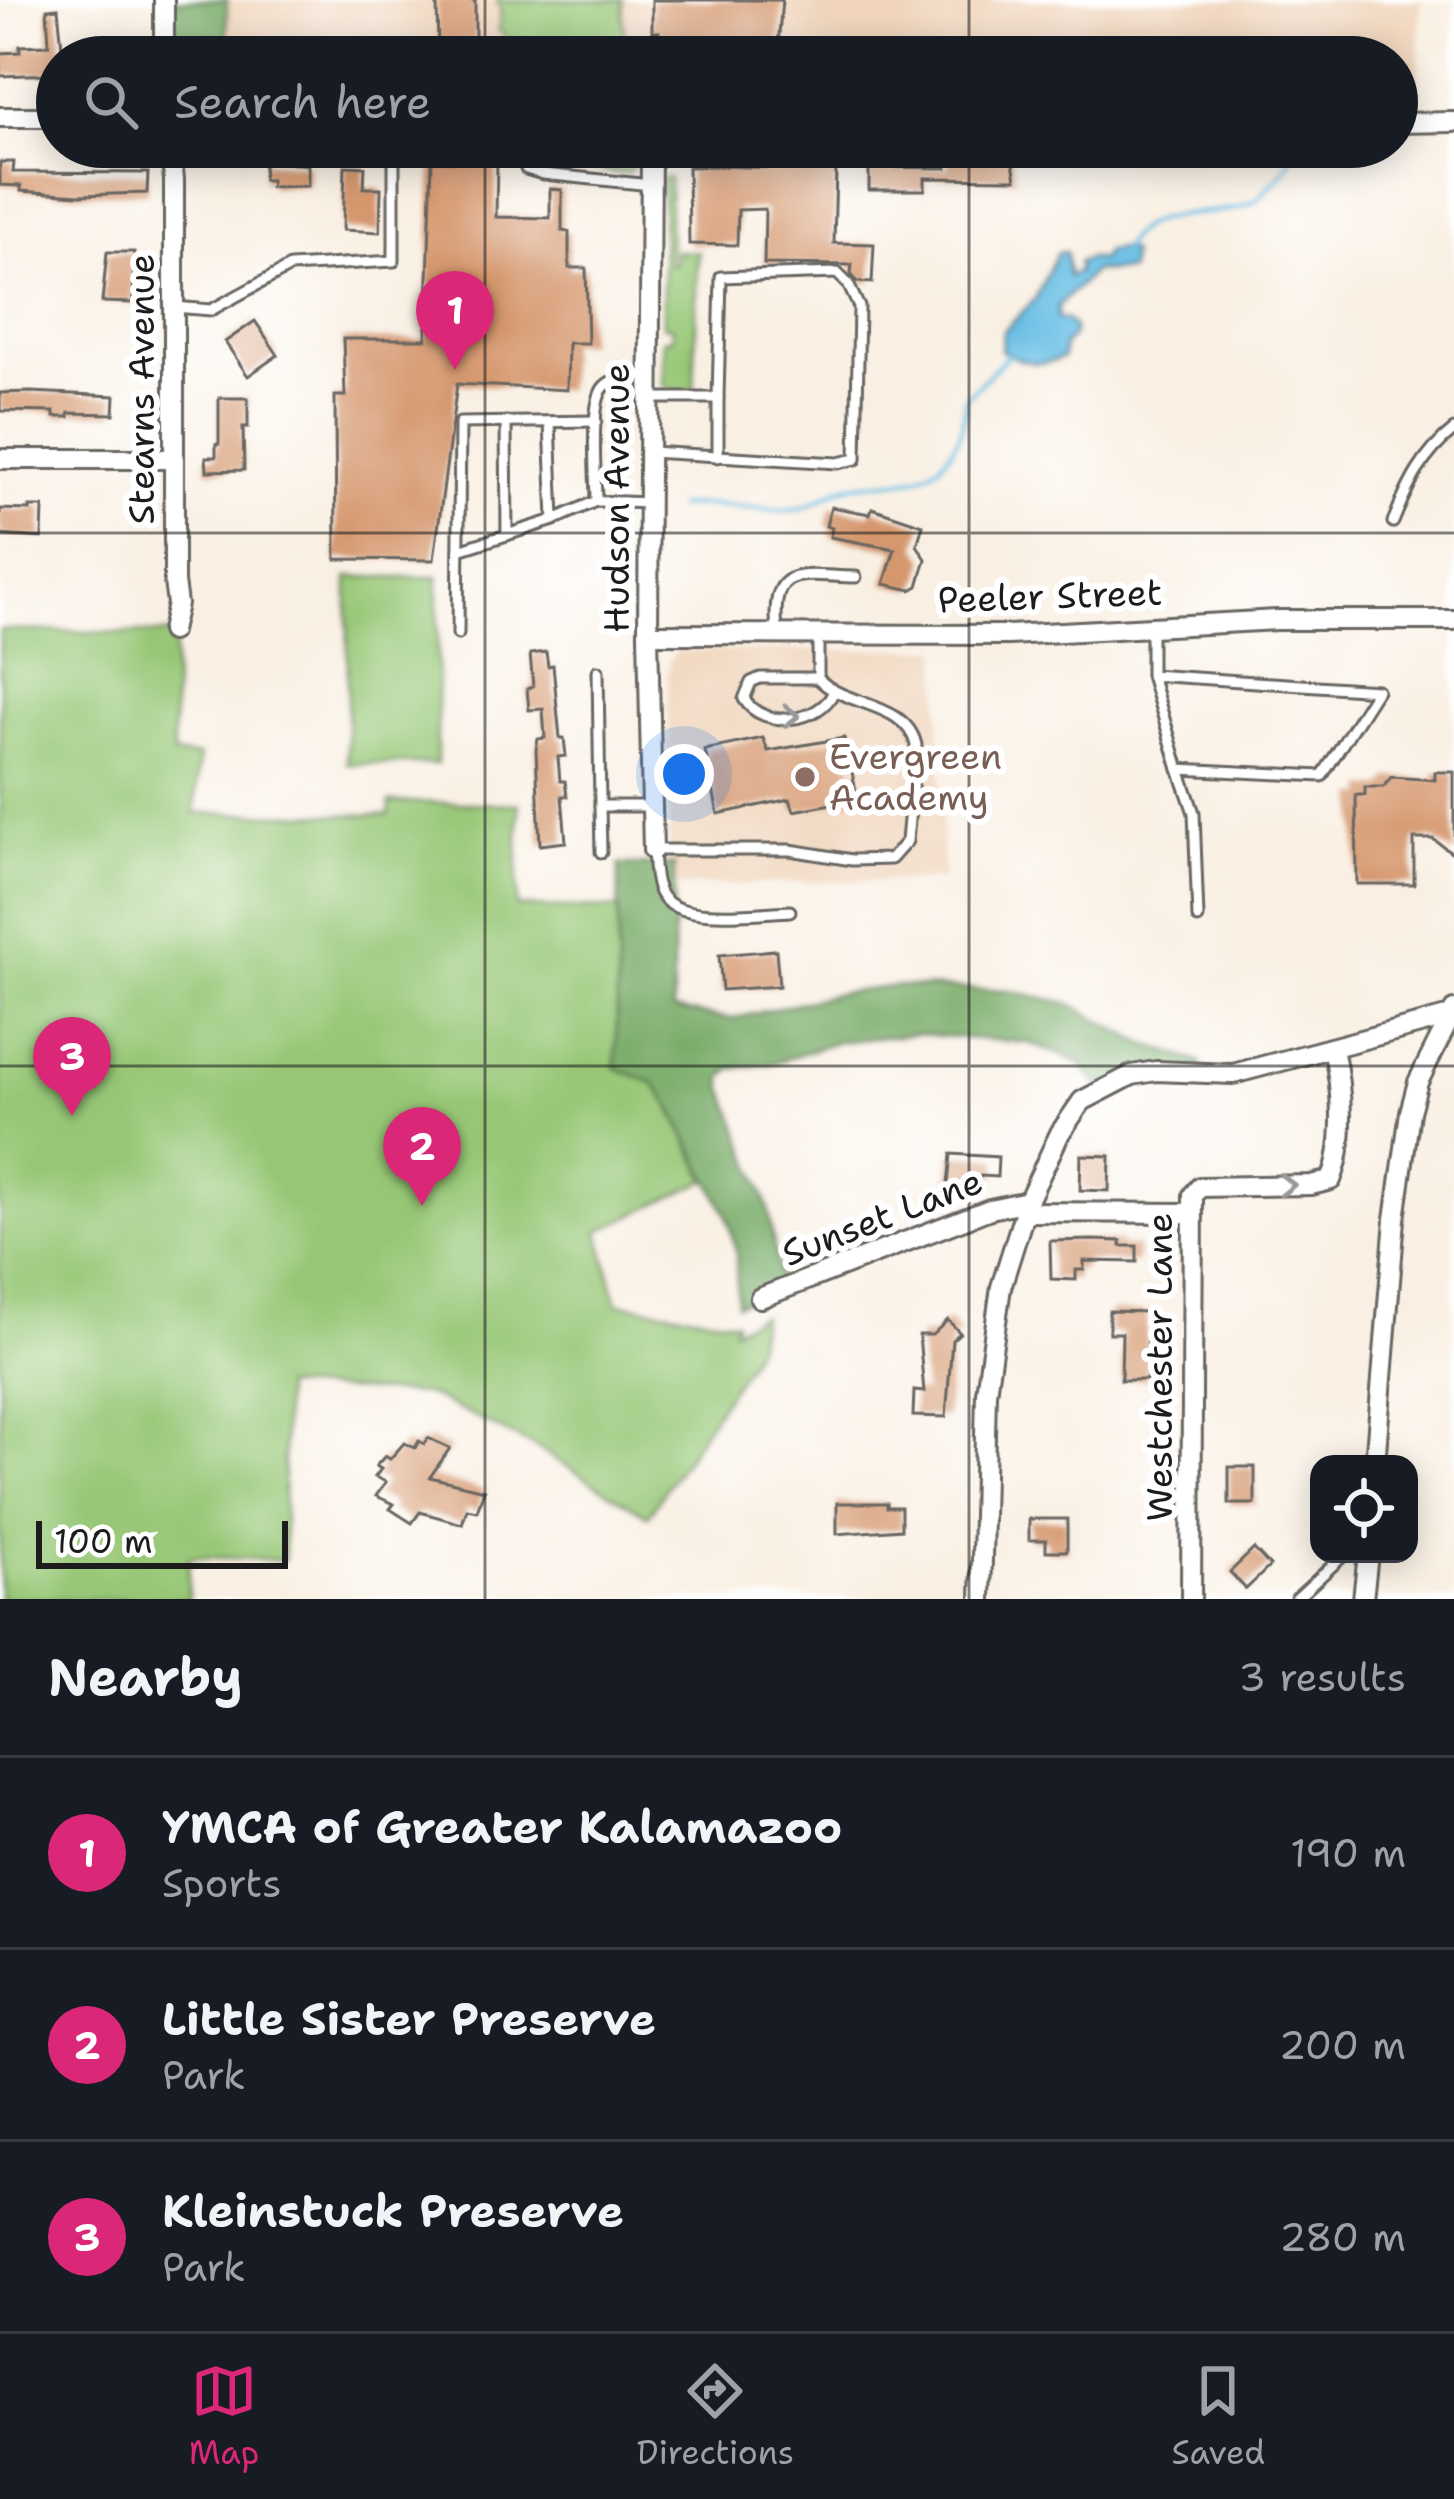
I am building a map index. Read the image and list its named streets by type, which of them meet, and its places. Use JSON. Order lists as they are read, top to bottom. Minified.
{"streets":{"street":["Stearns Avenue","Hudson Avenue","Peeler Street","Sunset Lane","Westchester Lane"]},"crossings":[["Hudson Avenue","Peeler Street"],["Sunset Lane","Westchester Lane"]],"places":["Evergreen Academy"],"scale_bar":"100 m","page":{"search":"Search here","pins":["1","3","2"],"scale":"100 m","heading":["Nearby","3 results"],"list":[{"mark":"1","name":"YMCA of Greater Kalamazoo","note":"Sports","value":"190 m"},{"mark":"2","name":"Little Sister Preserve","note":"Park","value":"200 m"},{"mark":"3","name":"Kleinstuck Preserve","note":"Park","value":"280 m"}],"nav":["Map","Directions","Saved"]}}
